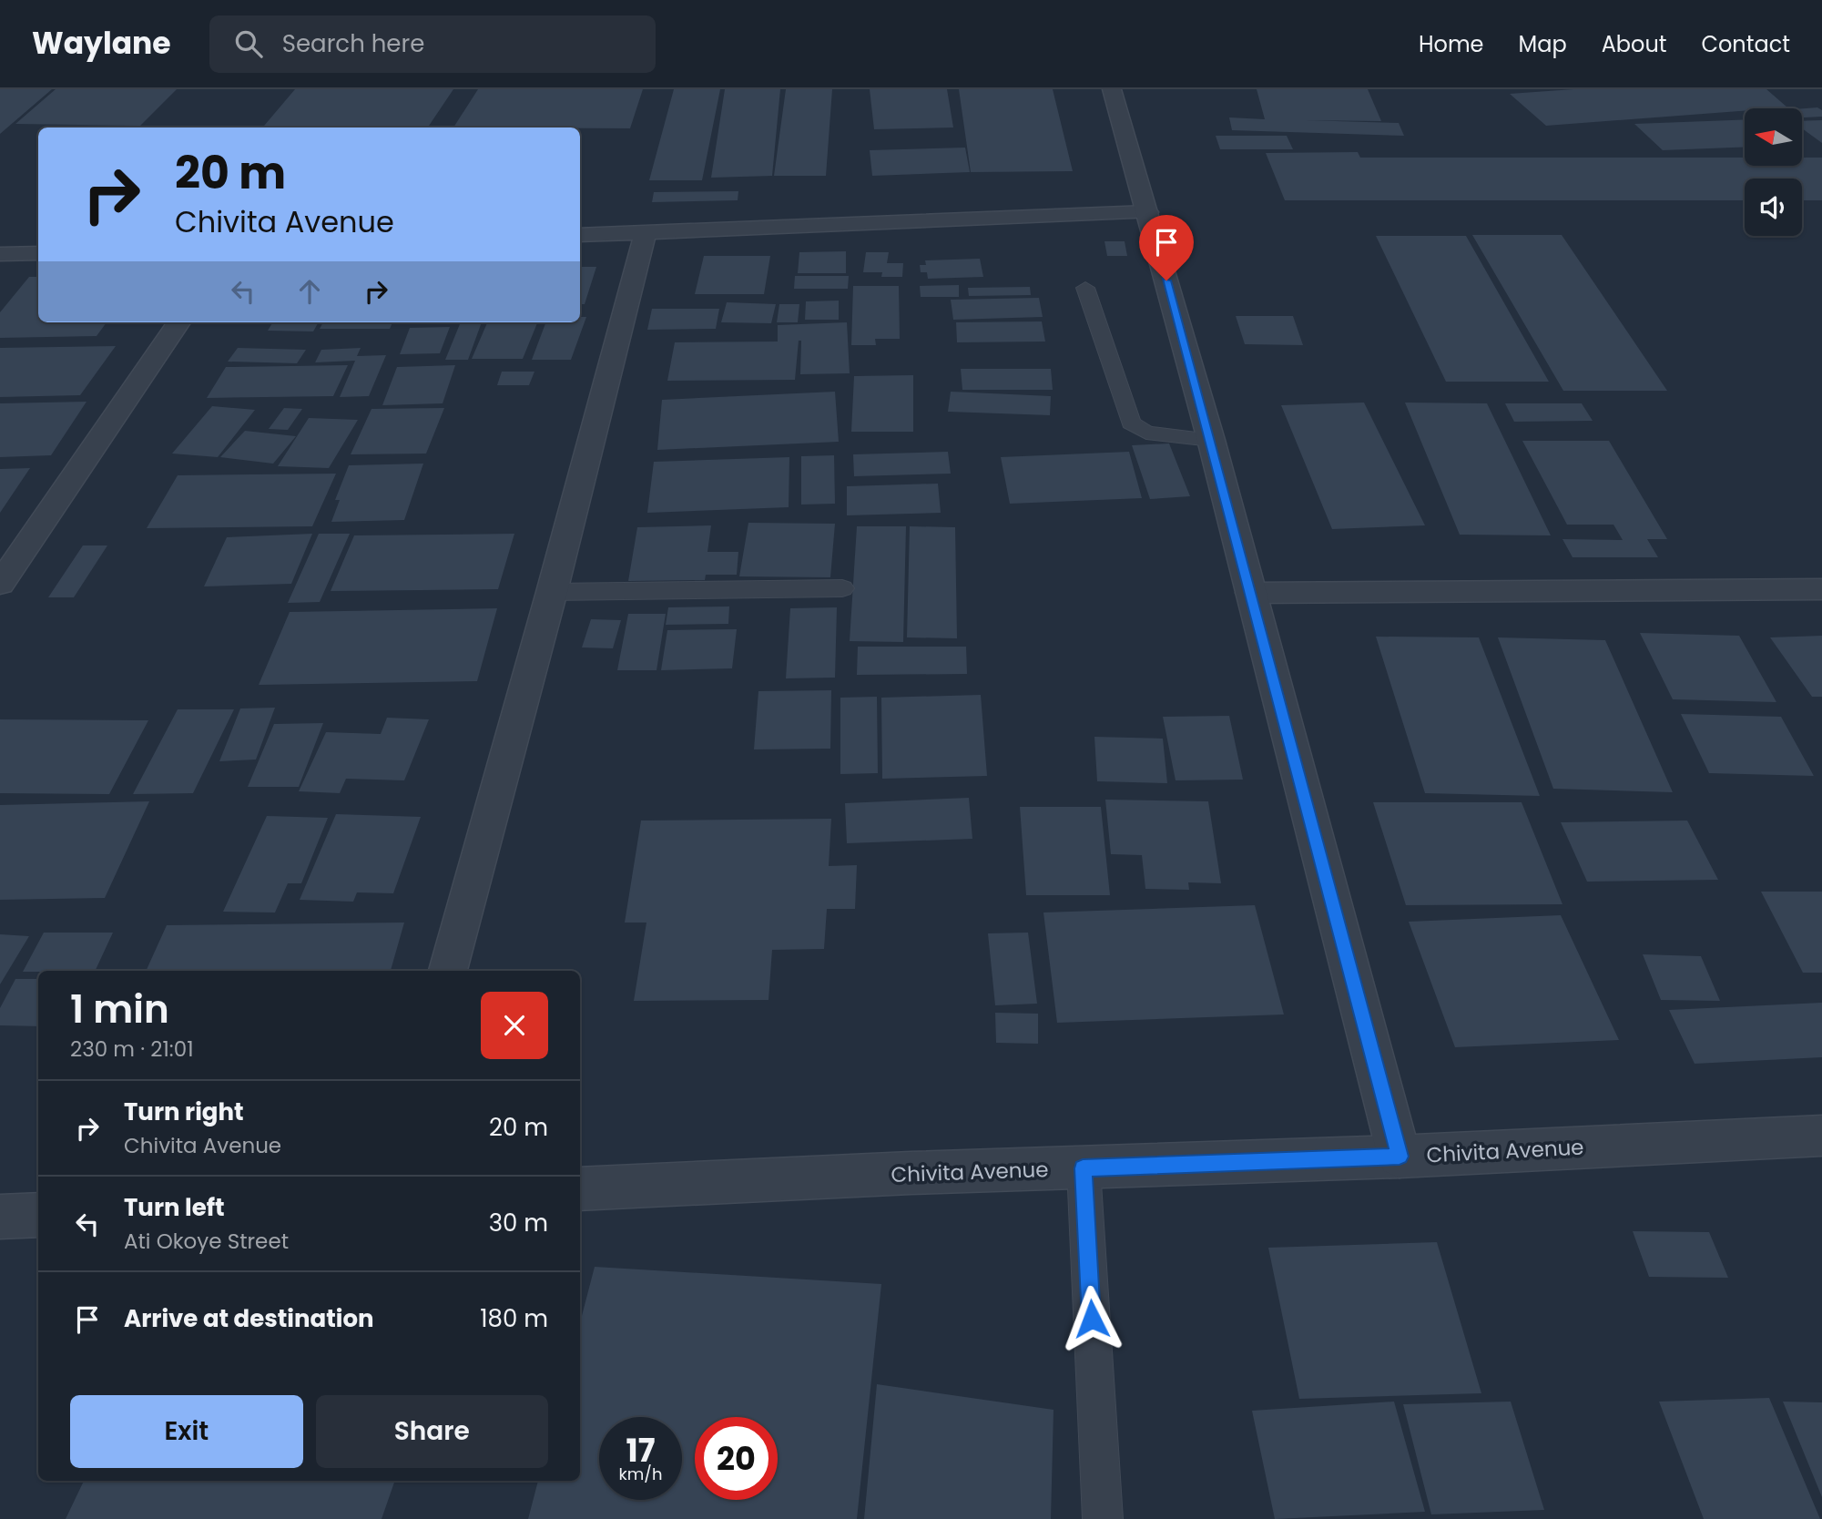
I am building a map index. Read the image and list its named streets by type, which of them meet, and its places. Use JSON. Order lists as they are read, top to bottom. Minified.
{"streets":{"street":["Chivita Avenue"]},"north":"left","page":{"header":"Waylane","search":"Search here","nav":["Home","Map","About","Contact"],"turn":["20 m","Chivita Avenue"],"heading":["1 min","230 m · 21:01"],"list":[{"name":"Turn right","note":"Chivita Avenue","value":"20 m"},{"name":"Turn left","note":"Ati Okoye Street","value":"30 m"},{"name":"Arrive at destination","value":"180 m"}],"buttons":["Exit","Share"],"speed":"17 km/h","limit":"20"}}
